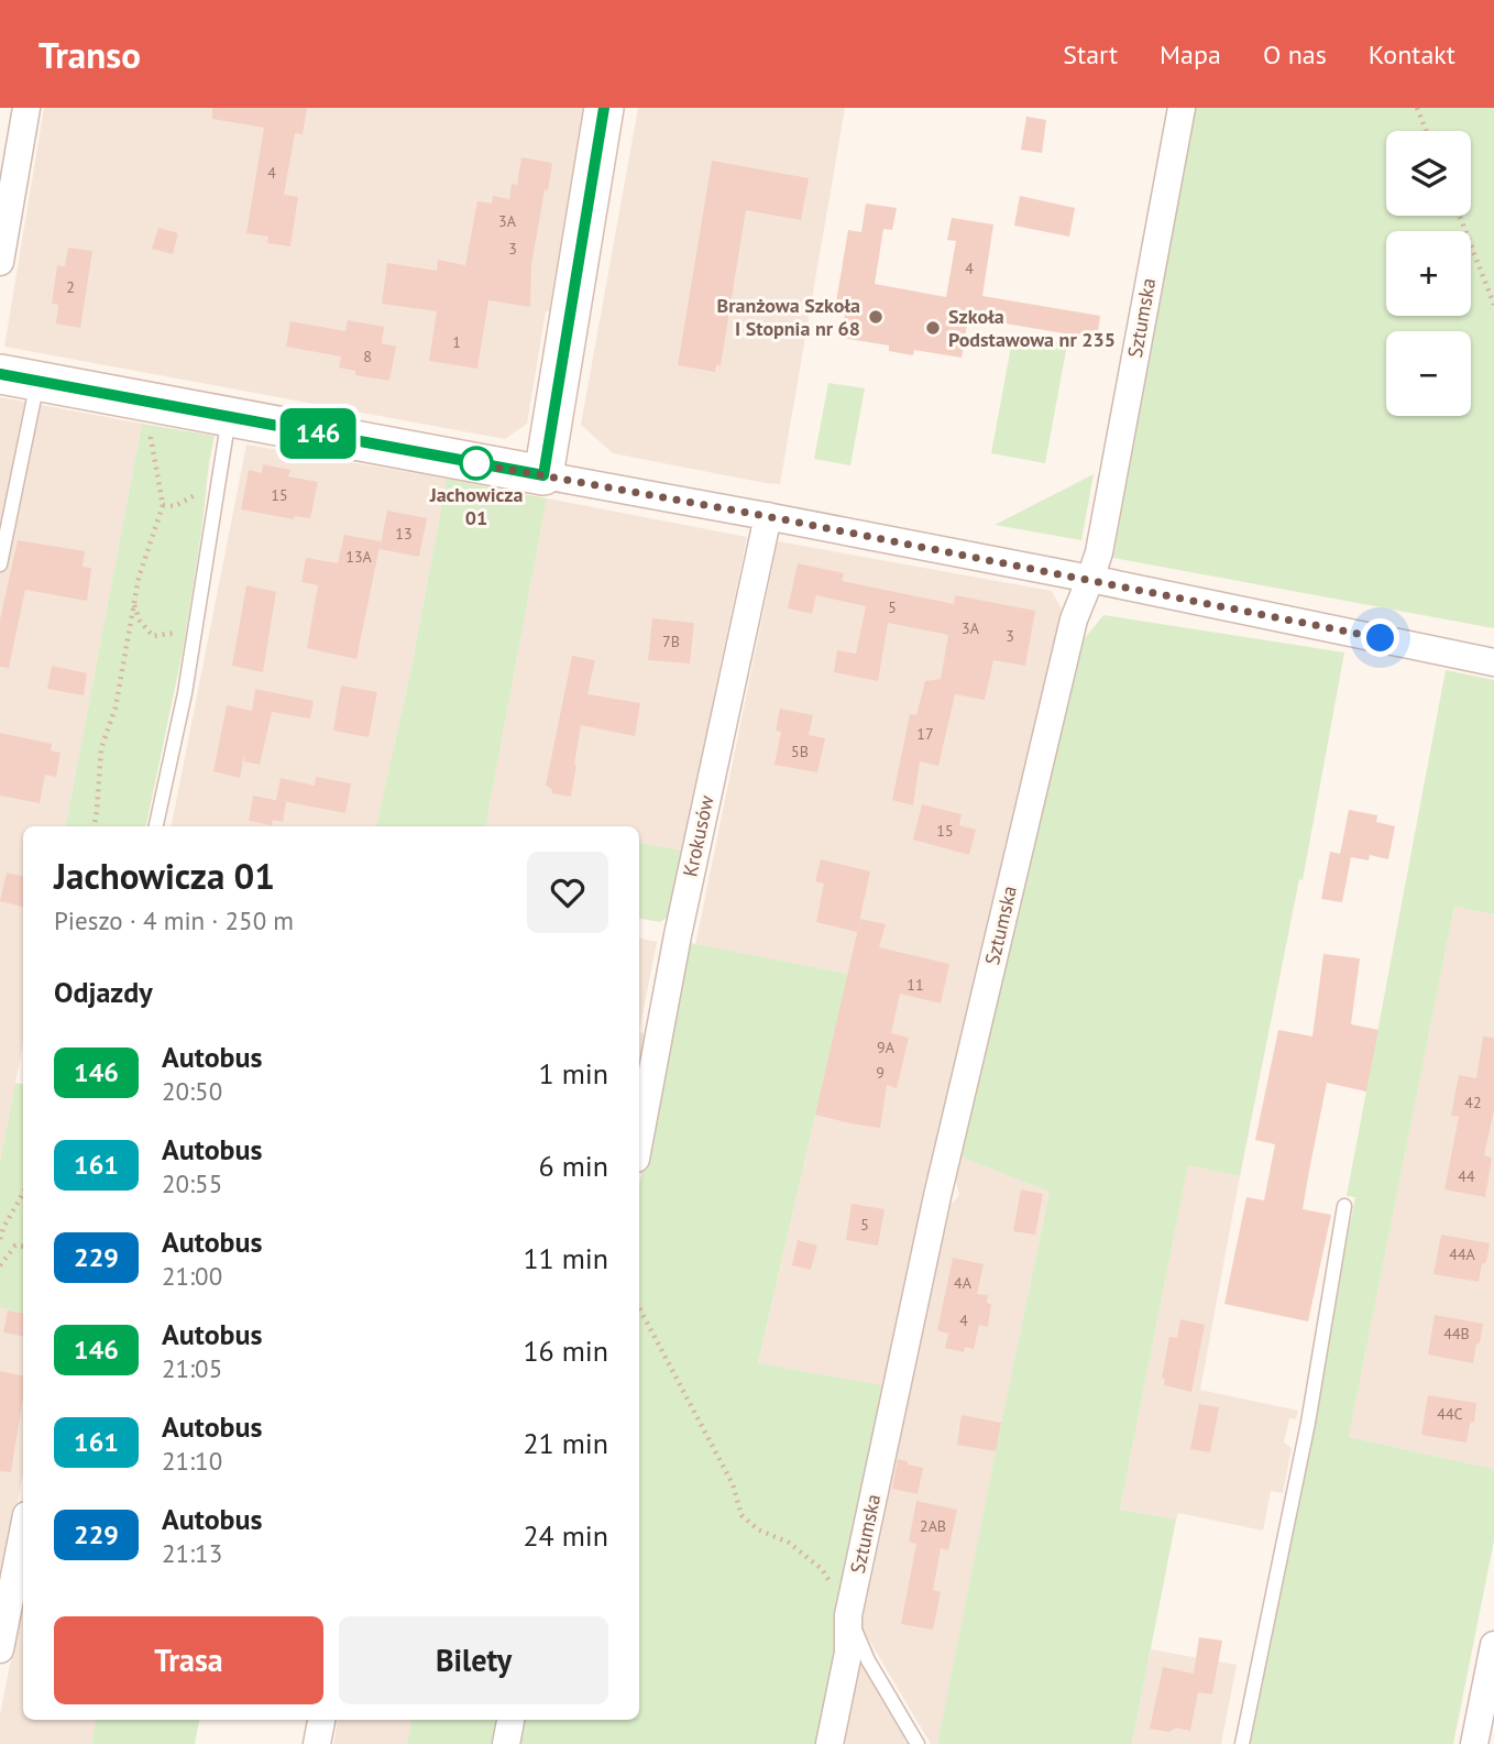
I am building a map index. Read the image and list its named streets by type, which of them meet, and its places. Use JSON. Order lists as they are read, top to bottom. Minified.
{"streets":{"street":["Sztumska","Krokusów"]},"places":["Branżowa Szkoła I Stopnia nr 68","Szkoła Podstawowa nr 235","Jachowicza 01"],"lines":["bus line 146"],"house_numbers":["4","3A","3","4","2","1","8","15","13","13A","5","3A","3","7B","17","5B","15","11","9A","9","42","44","5","44A","4A","4","44B","44C","2AB"],"page":{"header":"Transo","nav":["Start","Mapa","O nas","Kontakt"],"on_map":"146","map_buttons":["+","−"],"heading":[["Jachowicza 01","Pieszo · 4 min · 250 m"],"Odjazdy"],"list":[{"mark":"146","name":"Autobus","note":"20:50","value":"1 min"},{"mark":"161","name":"Autobus","note":"20:55","value":"6 min"},{"mark":"229","name":"Autobus","note":"21:00","value":"11 min"},{"mark":"146","name":"Autobus","note":"21:05","value":"16 min"},{"mark":"161","name":"Autobus","note":"21:10","value":"21 min"},{"mark":"229","name":"Autobus","note":"21:13","value":"24 min"}],"buttons":["Trasa","Bilety"]}}
